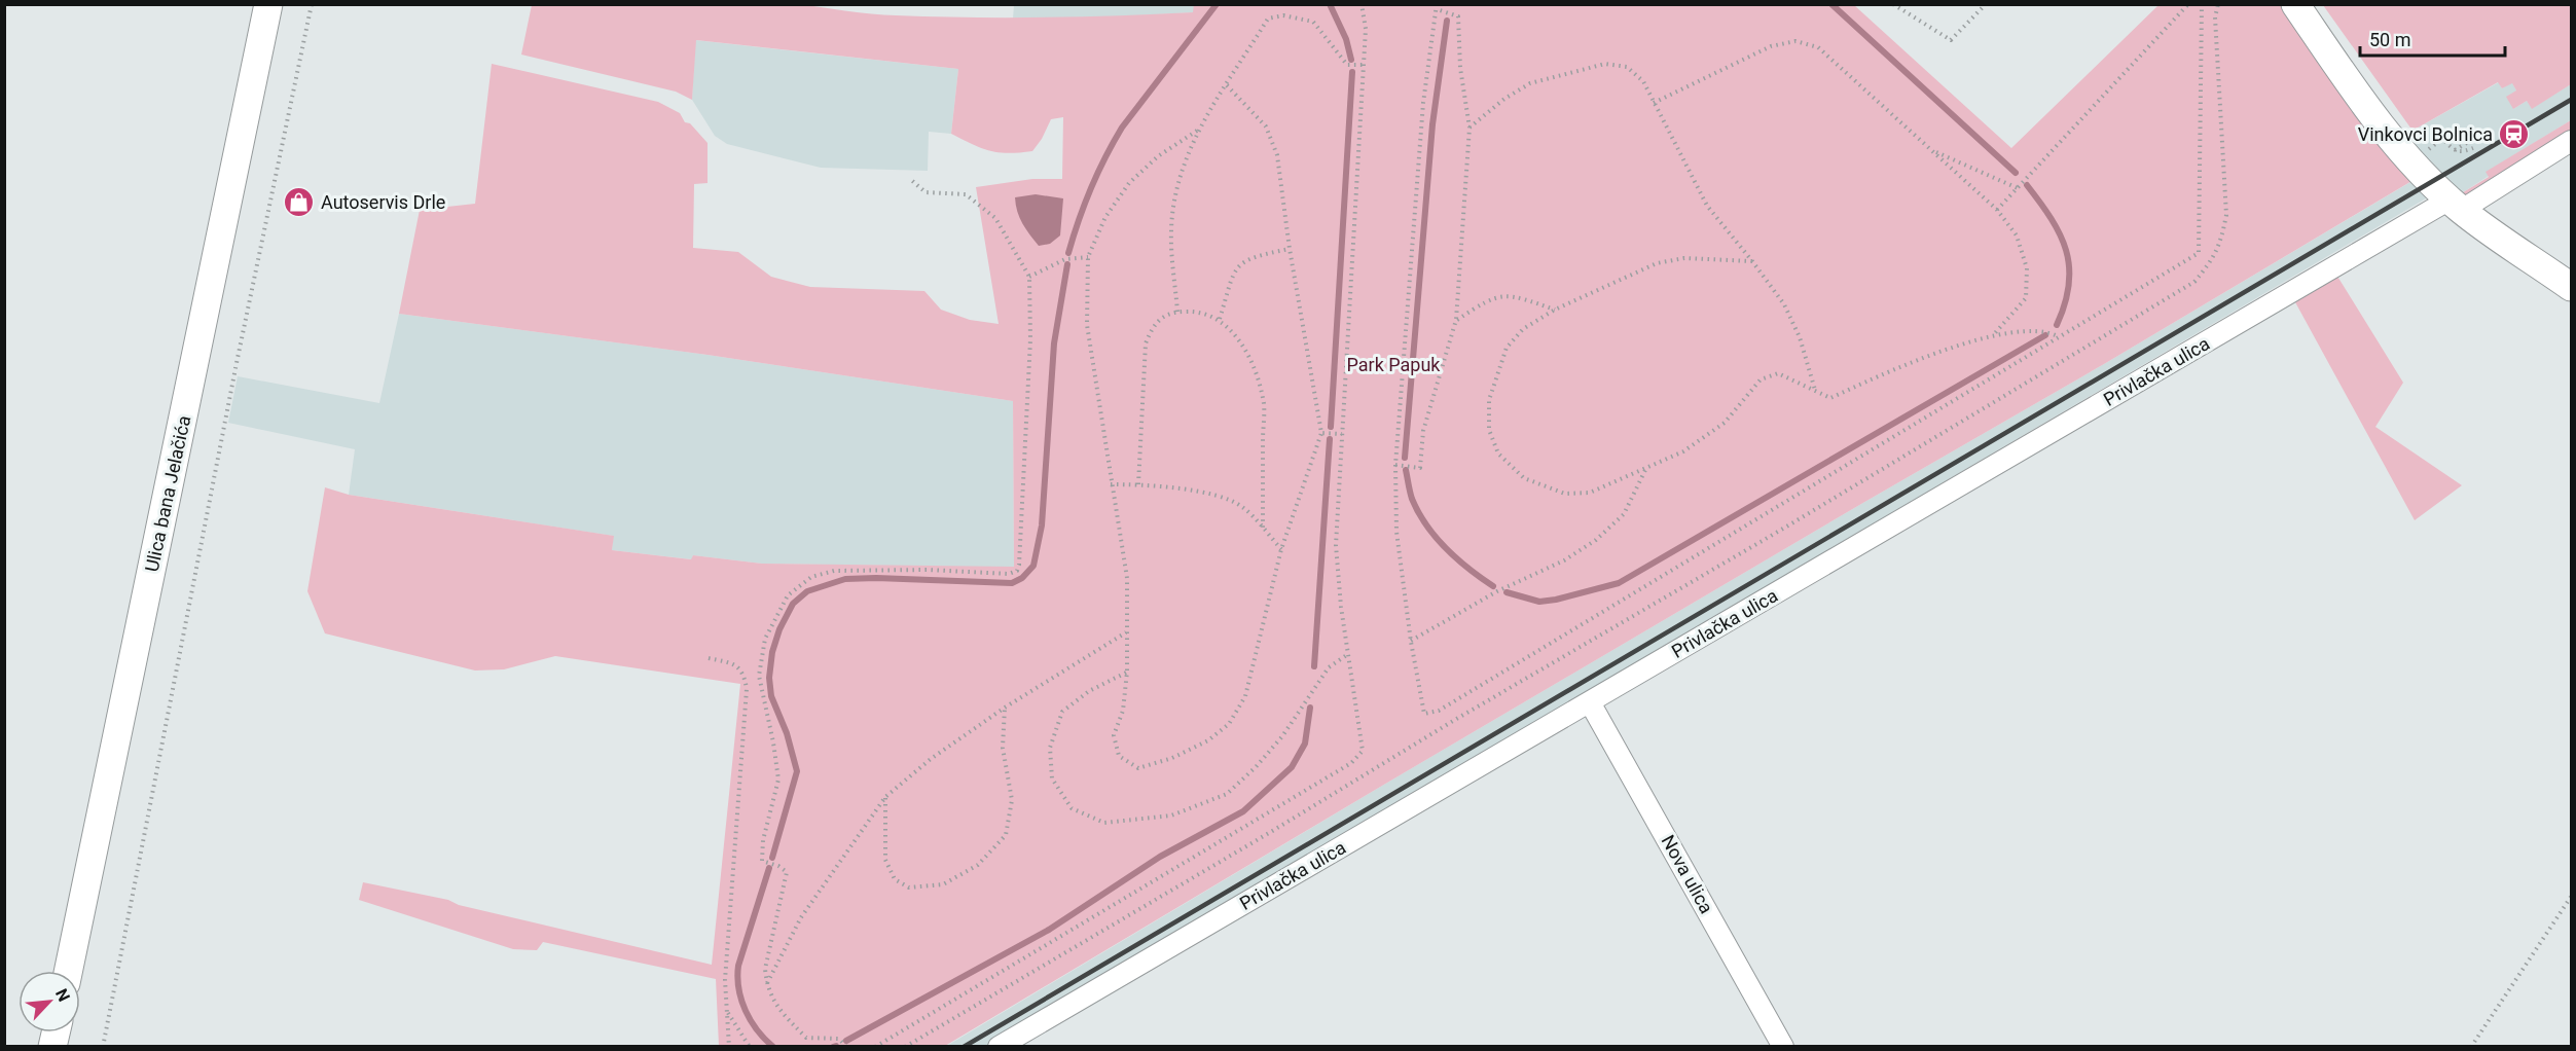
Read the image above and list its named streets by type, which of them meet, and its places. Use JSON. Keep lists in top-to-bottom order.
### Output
{
  "streets": {
    "main road": ["Ulica bana Jelačića"],
    "street": ["Privlačka ulica", "Nova ulica"]
  },
  "crossings": [
    ["Privlačka ulica", "Nova ulica"]
  ],
  "parks": ["Park Papuk"],
  "places": {
    "station": ["Vinkovci Bolnica"],
    "shop": ["Autoservis Drle"]
  },
  "scale_bar": "50 m",
  "north": "top right"
}
